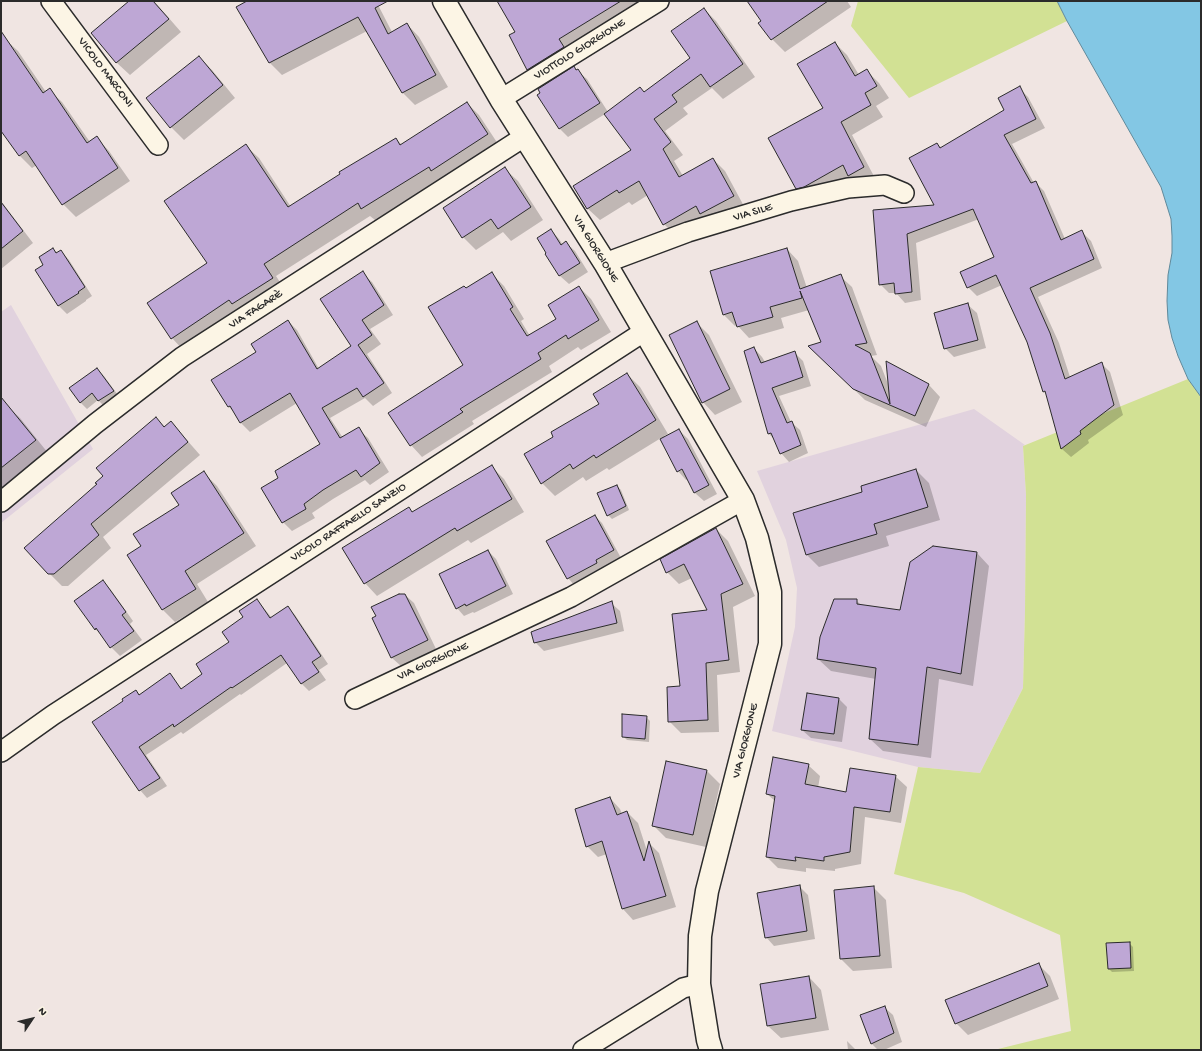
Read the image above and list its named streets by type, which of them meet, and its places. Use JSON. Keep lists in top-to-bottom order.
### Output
{
  "streets": {
    "street": [
      "VIOTTOLO GIORGIONE",
      "VICOLO MARCONI",
      "VIA SILE",
      "VIA GIORGIONE",
      "VIA FAGARÈ",
      "VICOLO RAFFAELLO SANZIO"
    ]
  },
  "crossings": [
    ["VIOTTOLO GIORGIONE", "VIA GIORGIONE"],
    ["VIA SILE", "VIA GIORGIONE"],
    ["VIA GIORGIONE", "VIA FAGARÈ"],
    ["VIA GIORGIONE", "VICOLO RAFFAELLO SANZIO"]
  ],
  "north": "top right"
}
